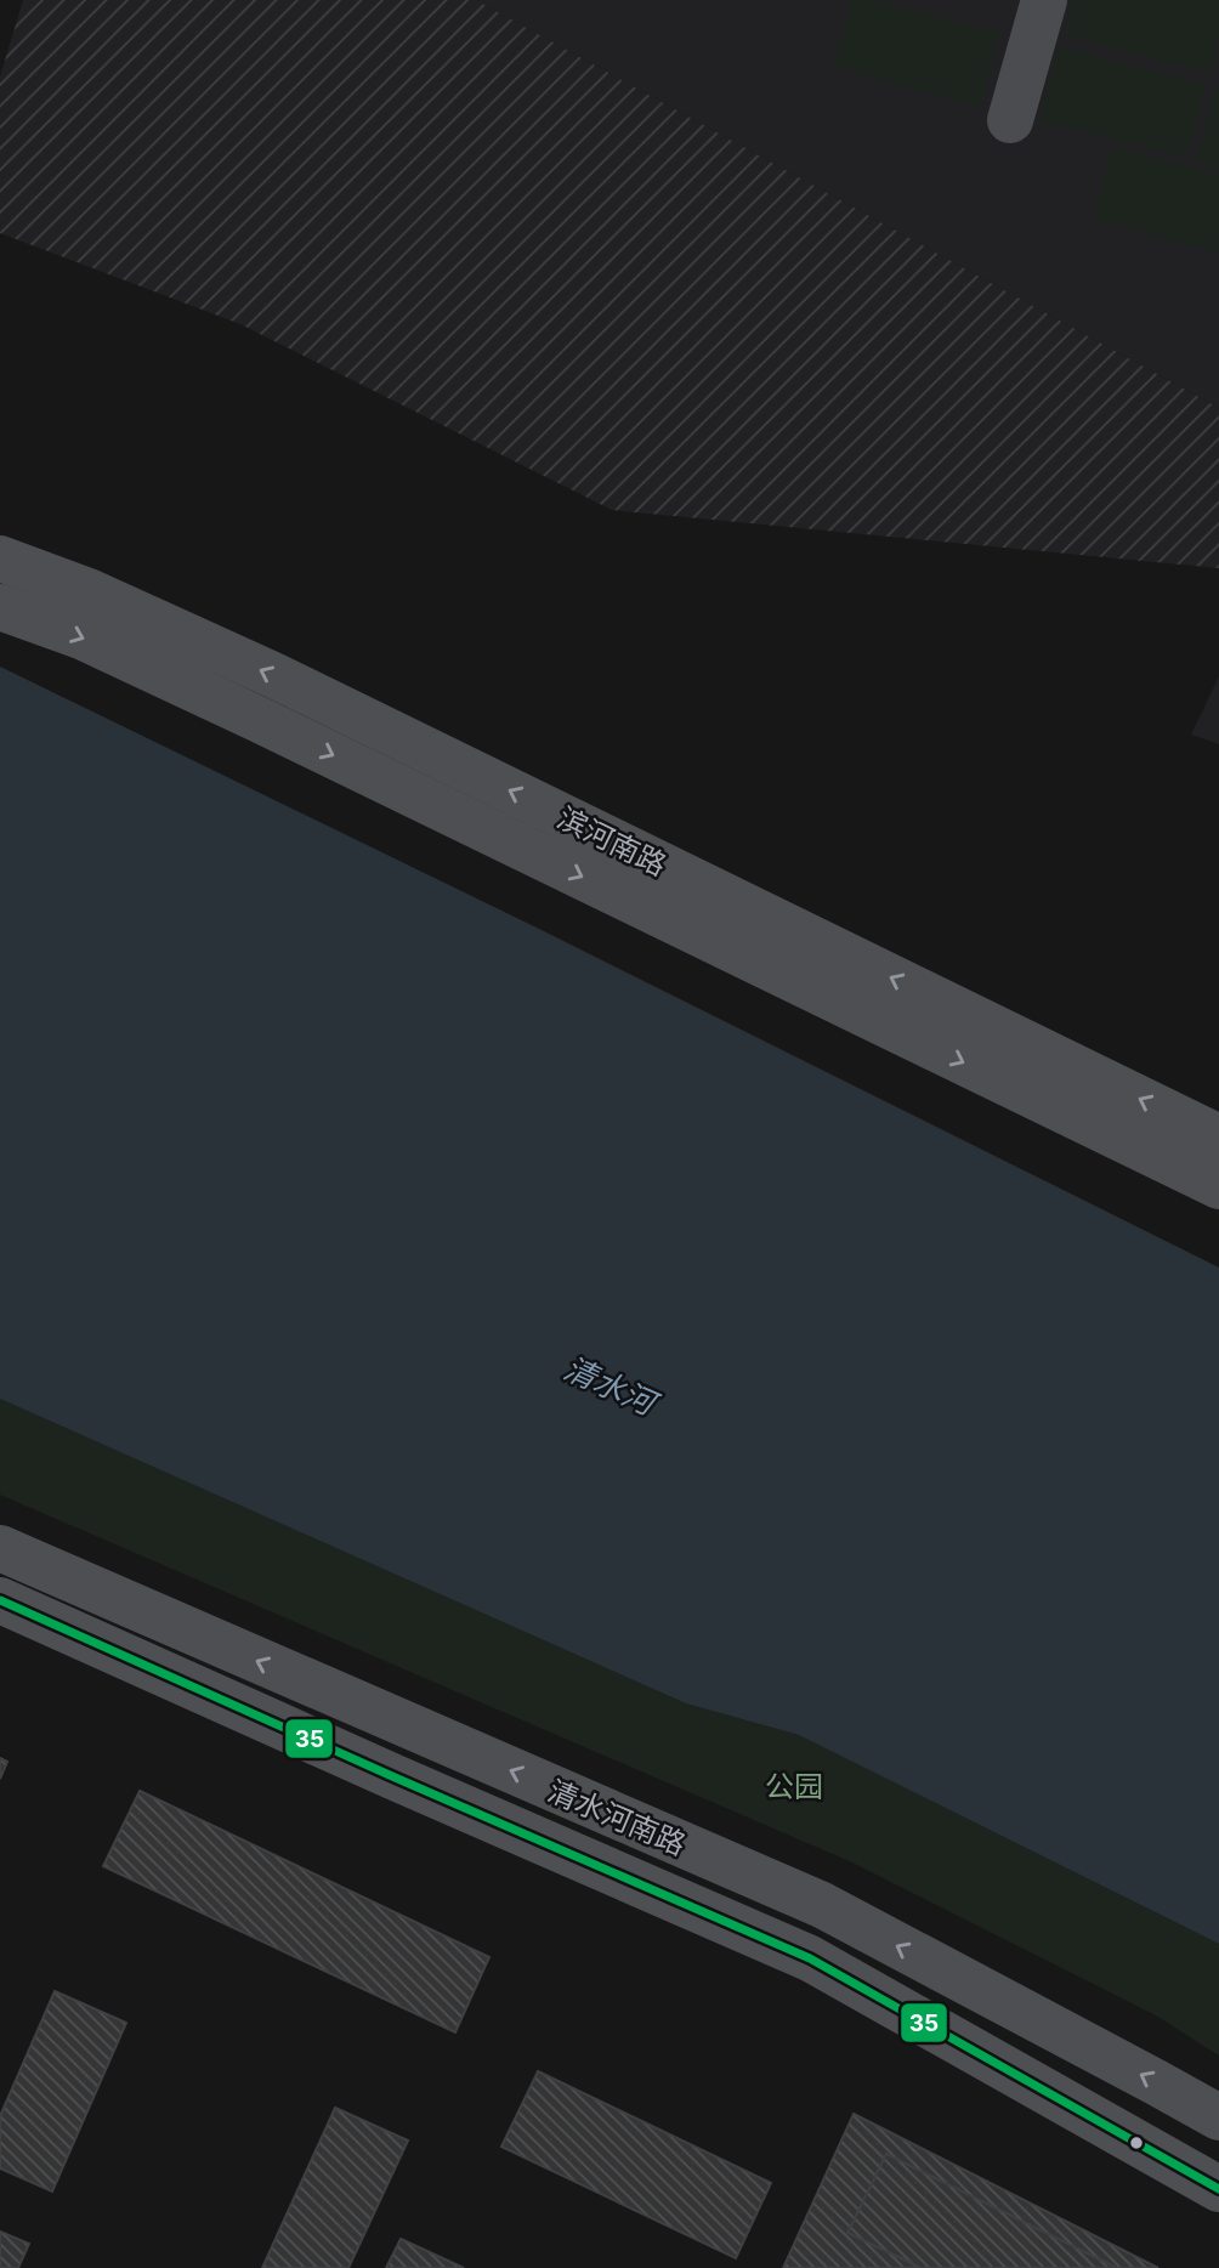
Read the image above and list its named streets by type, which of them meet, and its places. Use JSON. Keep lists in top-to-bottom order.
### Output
{
  "streets": {
    "main road": ["滨河南路", "清水河南路"]
  },
  "water": ["清水河"],
  "parks": ["公园"],
  "lines": ["transit line 35"]
}
